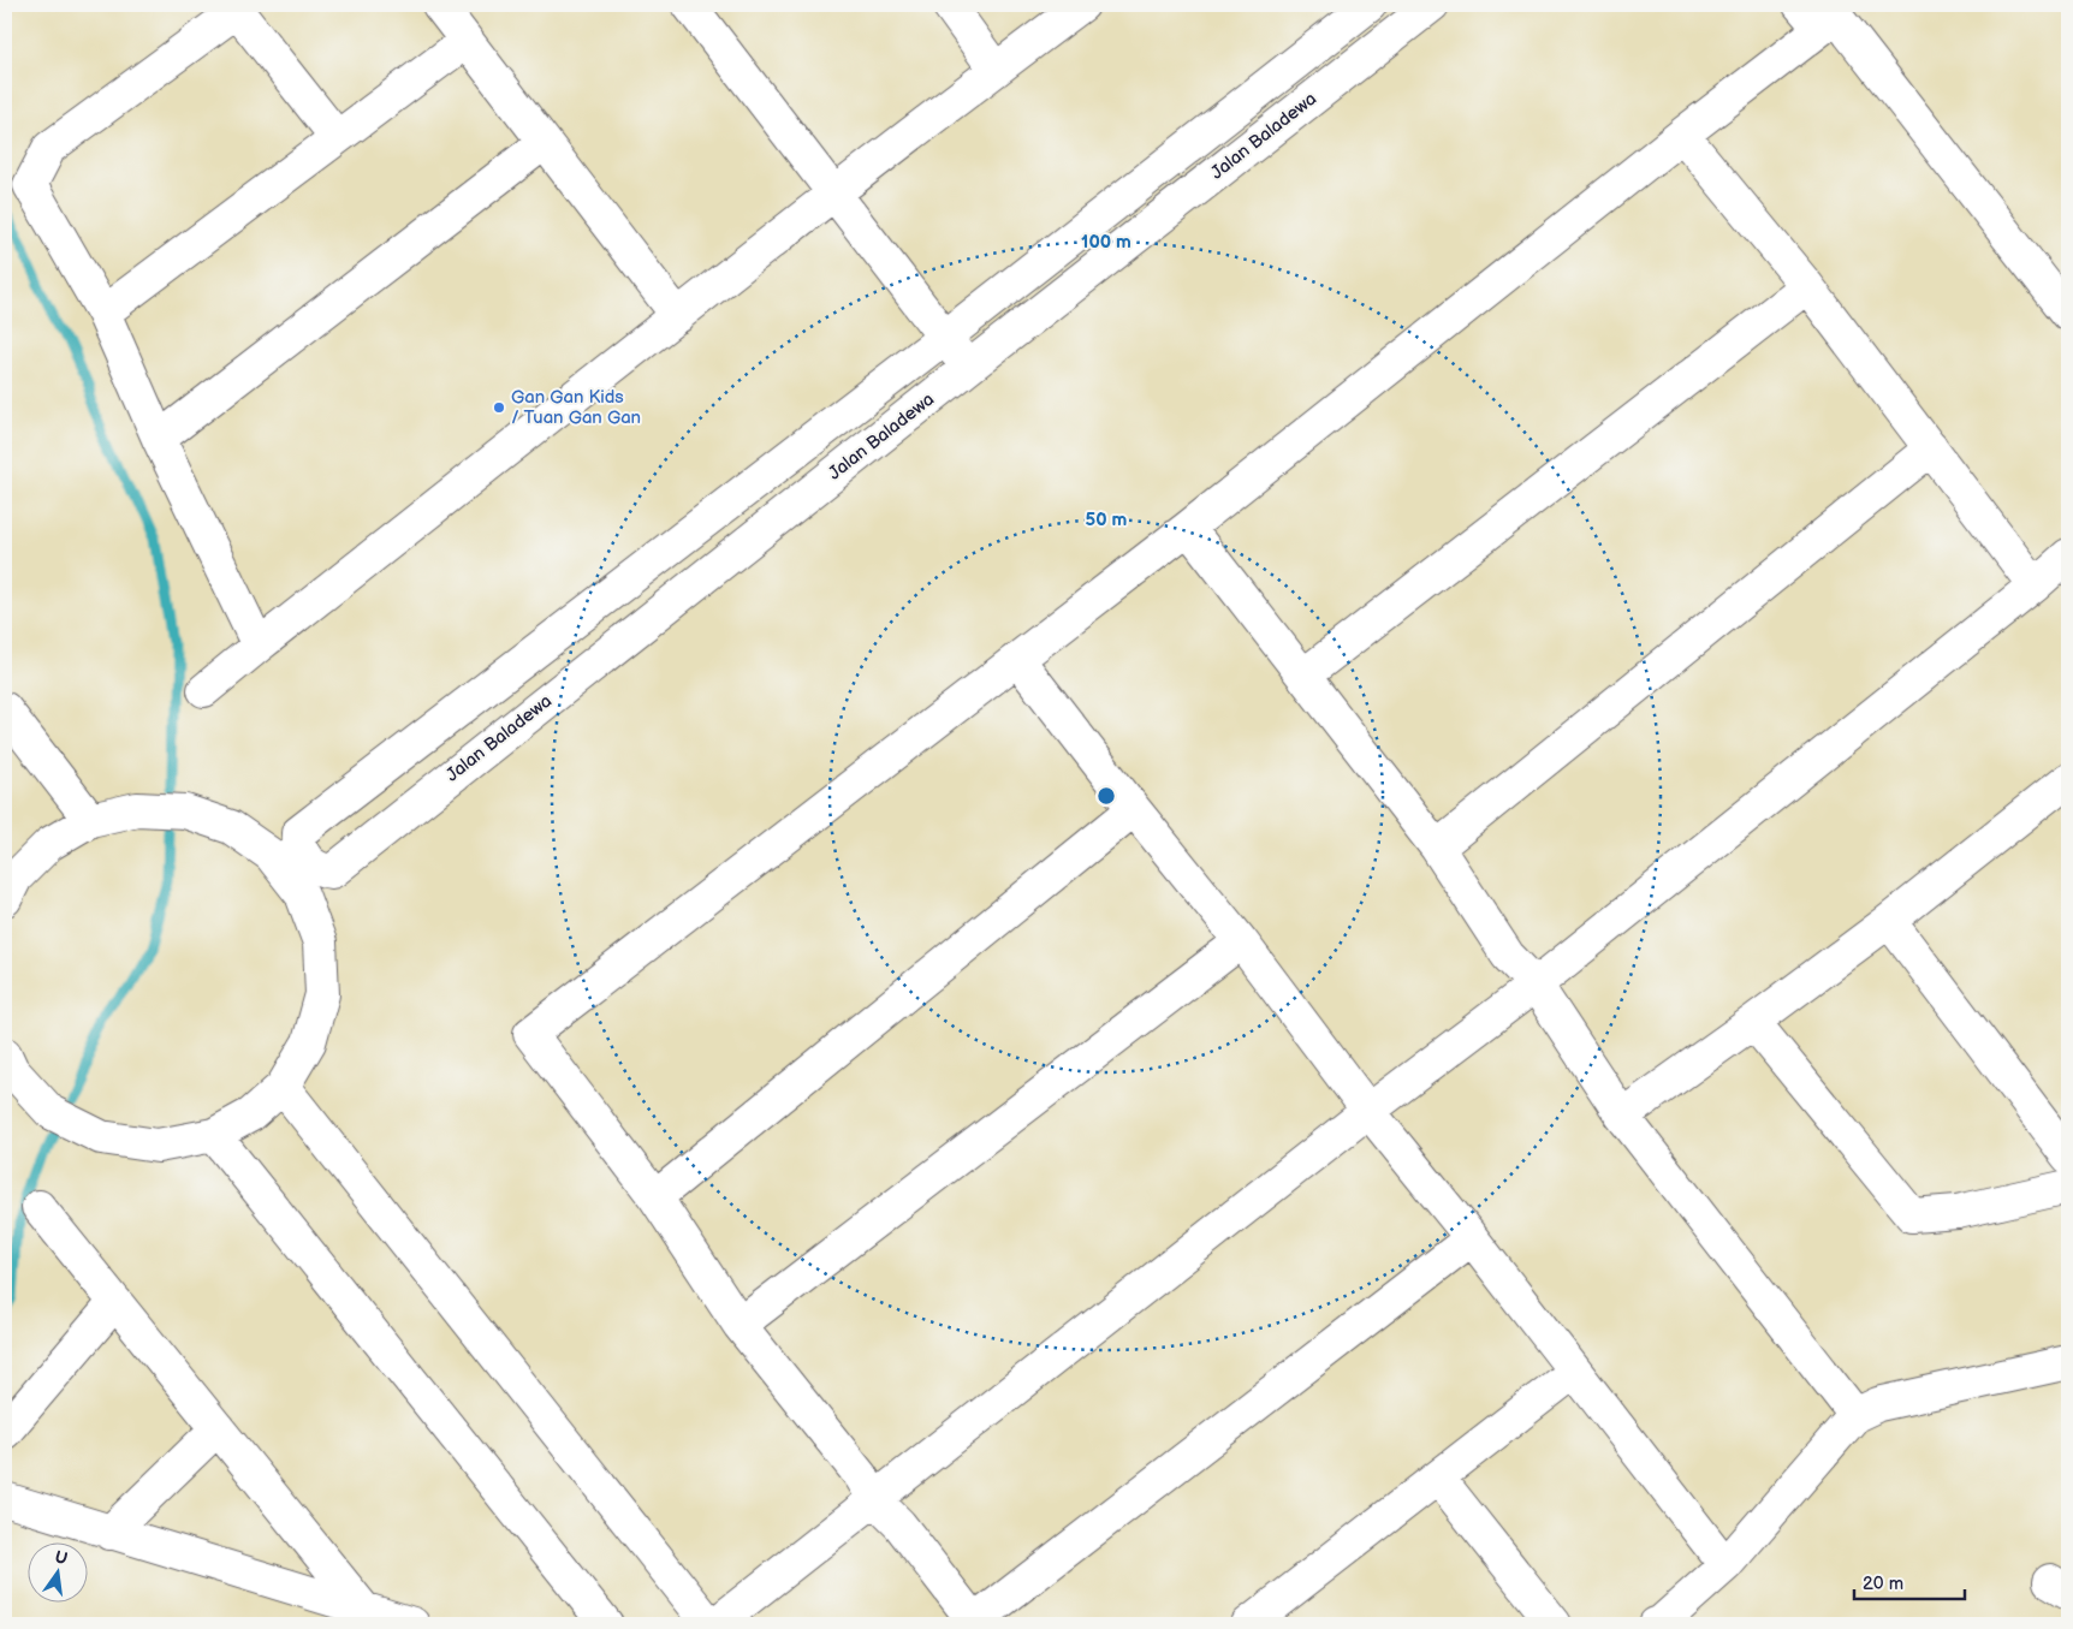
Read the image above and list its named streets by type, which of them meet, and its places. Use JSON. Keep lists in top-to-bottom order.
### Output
{
  "streets": {
    "street": ["Jalan Baladewa"]
  },
  "places": ["Gan Gan Kids / Tuan Gan Gan"],
  "scale_bar": "20 m",
  "north": "top",
  "rings": ["100 m", "50 m"]
}
